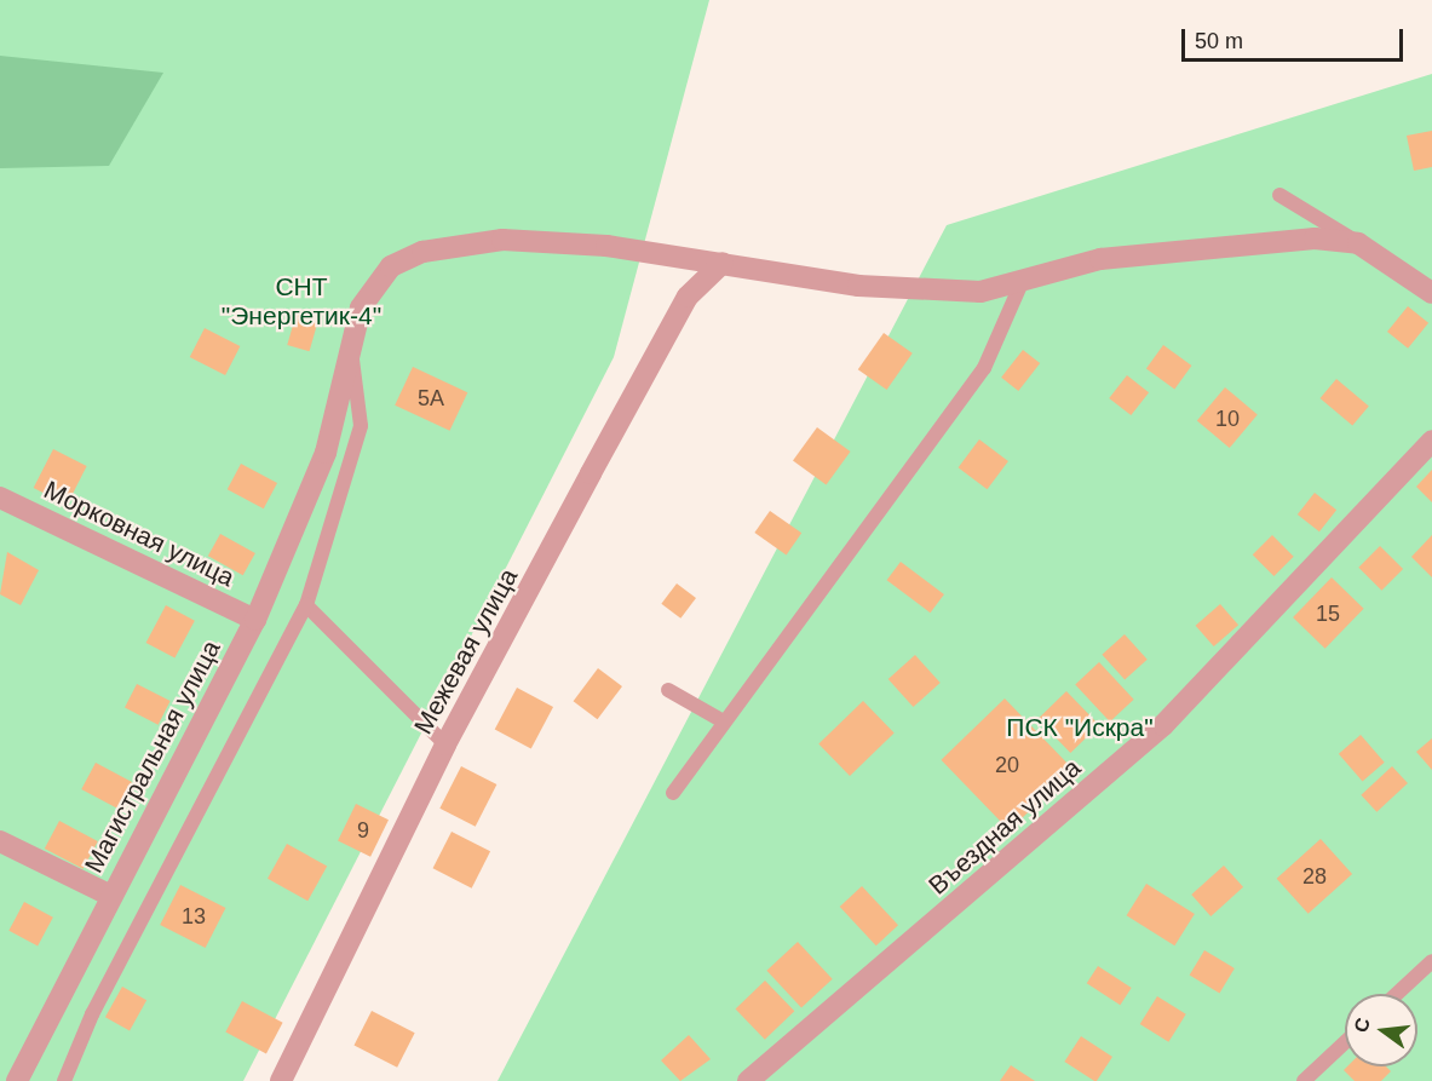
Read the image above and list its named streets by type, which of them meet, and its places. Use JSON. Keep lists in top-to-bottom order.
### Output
{
  "streets": {
    "street": [
      "Морковная улица",
      "Межевая улица",
      "Магистральная улица",
      "Въездная улица"
    ]
  },
  "crossings": [
    ["Морковная улица", "Магистральная улица"],
    ["Межевая улица", "Магистральная улица"]
  ],
  "parks": ["СНТ \"Энергетик-4\"", "ПСК \"Искра\""],
  "house_numbers": [
    "5А",
    "10",
    "15",
    "20",
    "9",
    "28",
    "13"
  ],
  "scale_bar": "50 m",
  "north": "left"
}
